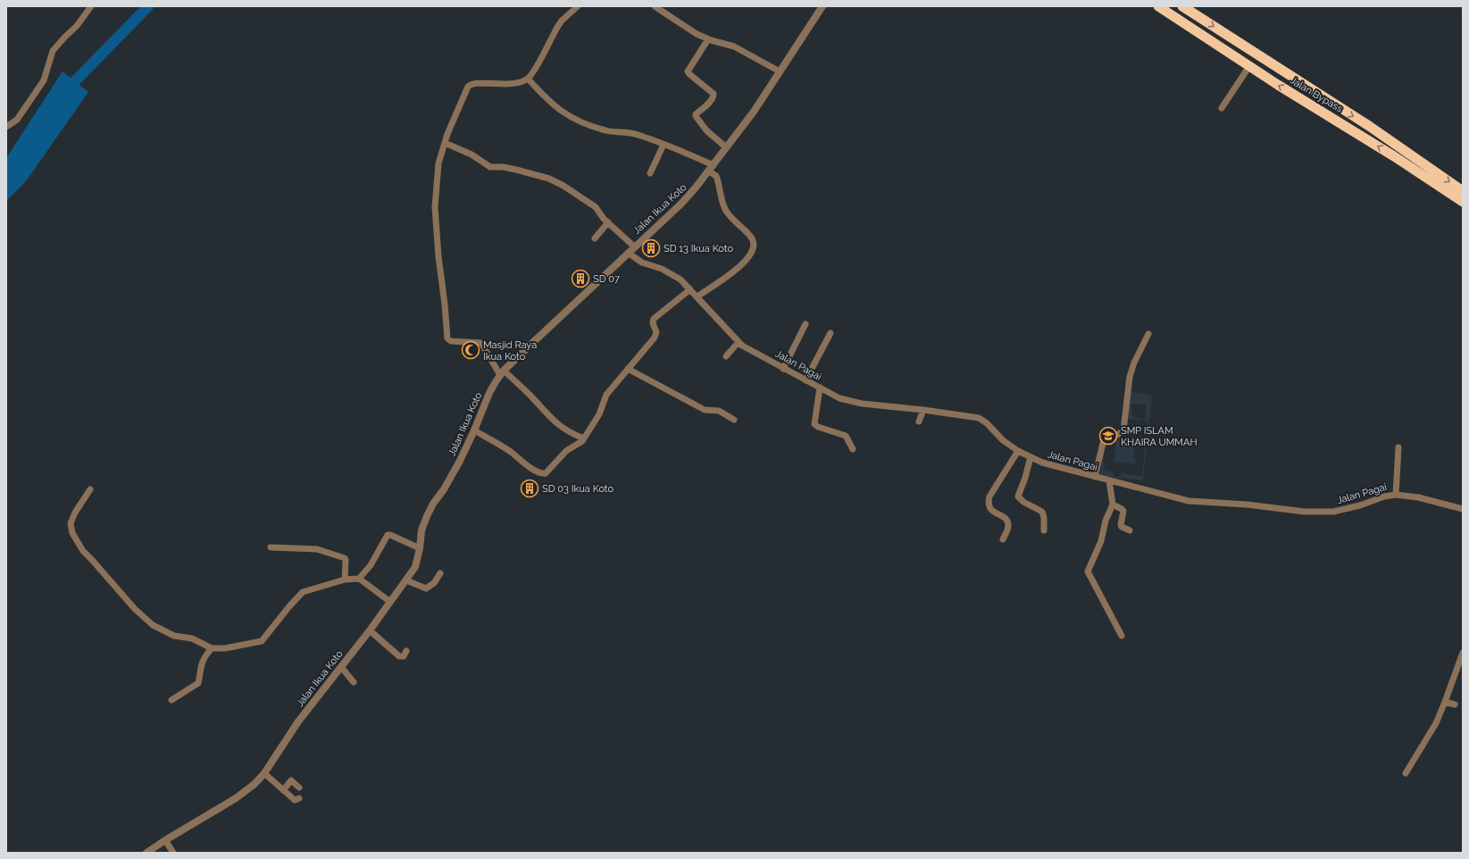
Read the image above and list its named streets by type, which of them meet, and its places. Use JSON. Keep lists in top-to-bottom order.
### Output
{
  "streets": {
    "highway": ["Jalan Bypass"],
    "street": ["Jalan Ikua Koto", "Jalan Pagai"]
  },
  "crossings": [
    ["Jalan Ikua Koto", "Jalan Pagai"]
  ],
  "places": {
    "building": ["SD 13 Ikua Koto", "SD 07", "SD 03 Ikua Koto"],
    "mosque": ["Masjid Raya Ikua Koto"],
    "school or university": ["SMP ISLAM KHAIRA UMMAH"]
  }
}
